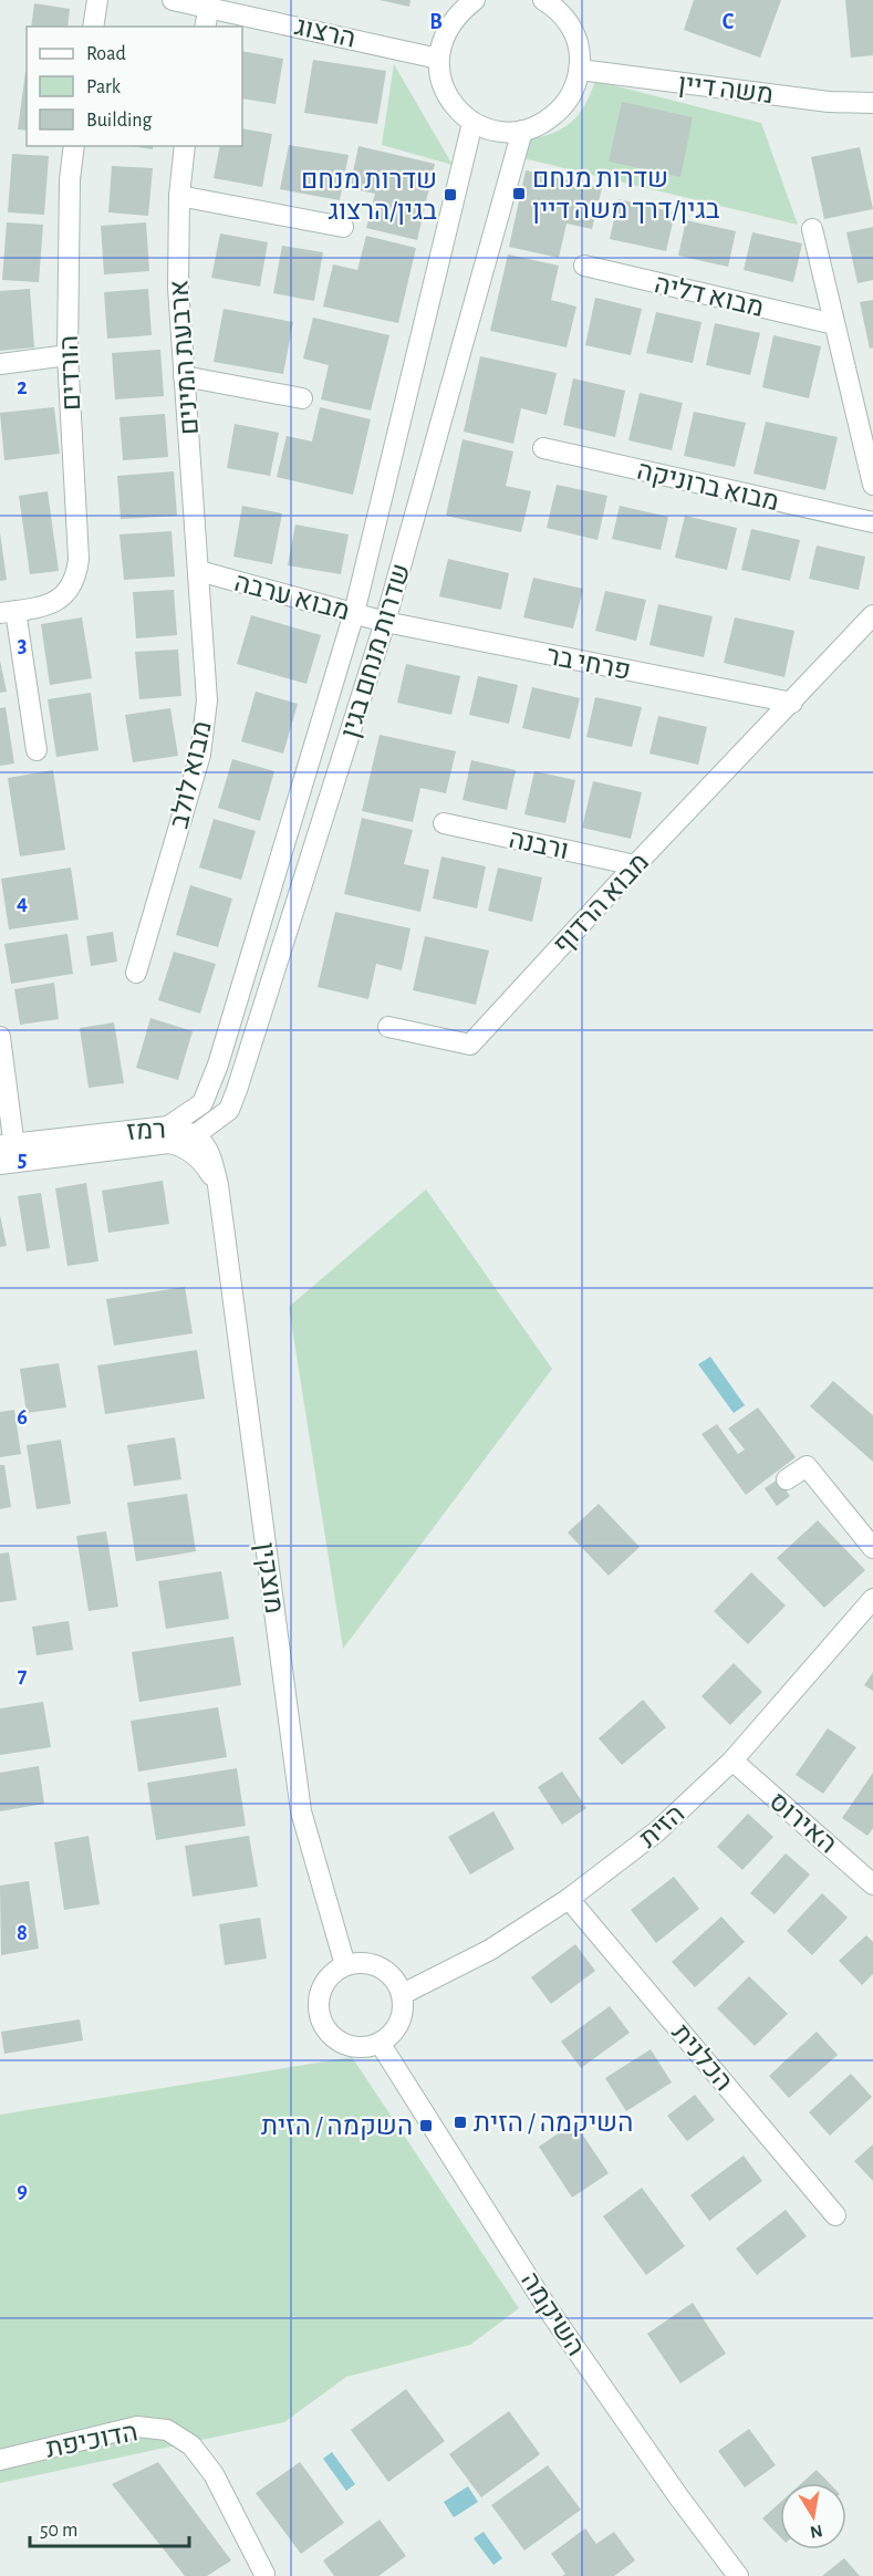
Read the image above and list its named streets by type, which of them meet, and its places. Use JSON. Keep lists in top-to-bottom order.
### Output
{
  "streets": {
    "street": [
      "הרצוג",
      "משה דיין",
      "מבוא דליה",
      "ארבעת המינים",
      "הורדים",
      "מבוא ברוניקה",
      "מבוא ערבה",
      "שדרות מנחם בגין",
      "פרחי בר",
      "מבוא לולב",
      "ורבנה",
      "מבוא הרדוף",
      "רמז",
      "מוצקין",
      "האירוס",
      "הזית",
      "הכלנית",
      "השיקמה",
      "הדוכיפת"
    ]
  },
  "crossings": [
    ["ארבעת המינים", "מבוא ערבה"],
    ["ארבעת המינים", "מבוא לולב"],
    ["מבוא ערבה", "שדרות מנחם בגין"],
    ["מבוא ערבה", "פרחי בר"],
    ["מבוא ערבה", "מבוא לולב"],
    ["שדרות מנחם בגין", "פרחי בר"],
    ["שדרות מנחם בגין", "רמז"],
    ["פרחי בר", "מבוא הרדוף"],
    ["ורבנה", "מבוא הרדוף"],
    ["רמז", "מוצקין"],
    ["מוצקין", "הזית"],
    ["מוצקין", "השיקמה"],
    ["האירוס", "הזית"],
    ["הזית", "הכלנית"],
    ["הזית", "השיקמה"]
  ],
  "places": {
    "transit": [
      "שדרות מנחם בגין/דרך משה דיין",
      "שדרות מנחם בגין/הרצוג",
      "השיקמה / הזית",
      "השקמה / הזית"
    ]
  },
  "legend": ["Road", "Park", "Building"],
  "scale_bar": "50 m",
  "north": "bottom",
  "grid": {
    "columns": ["B", "C"],
    "rows": [
      "2",
      "3",
      "4",
      "5",
      "6",
      "7",
      "8",
      "9"
    ]
  }
}
